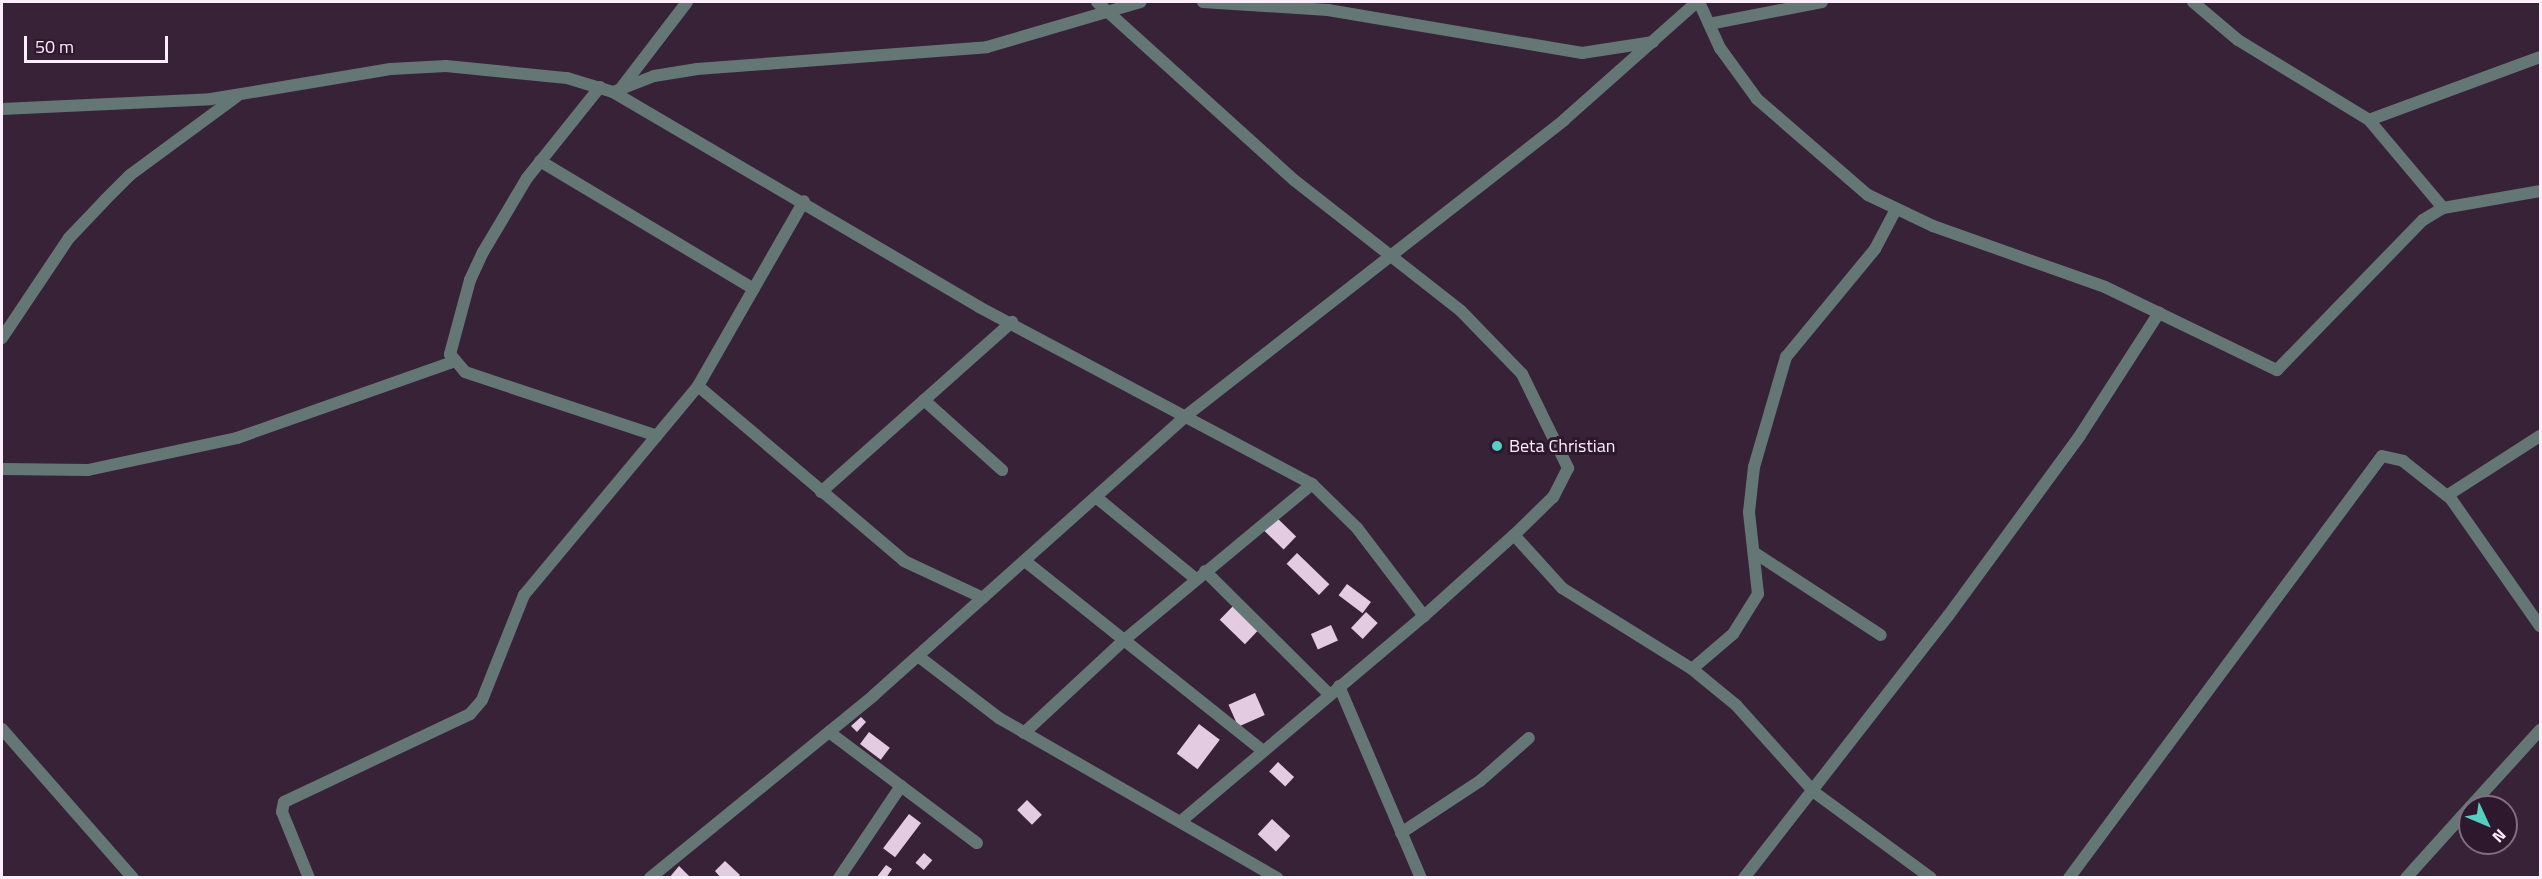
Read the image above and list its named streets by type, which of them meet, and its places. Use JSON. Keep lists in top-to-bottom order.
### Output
{
  "places": ["Beta Christian"],
  "scale_bar": "50 m",
  "north": "bottom right"
}
